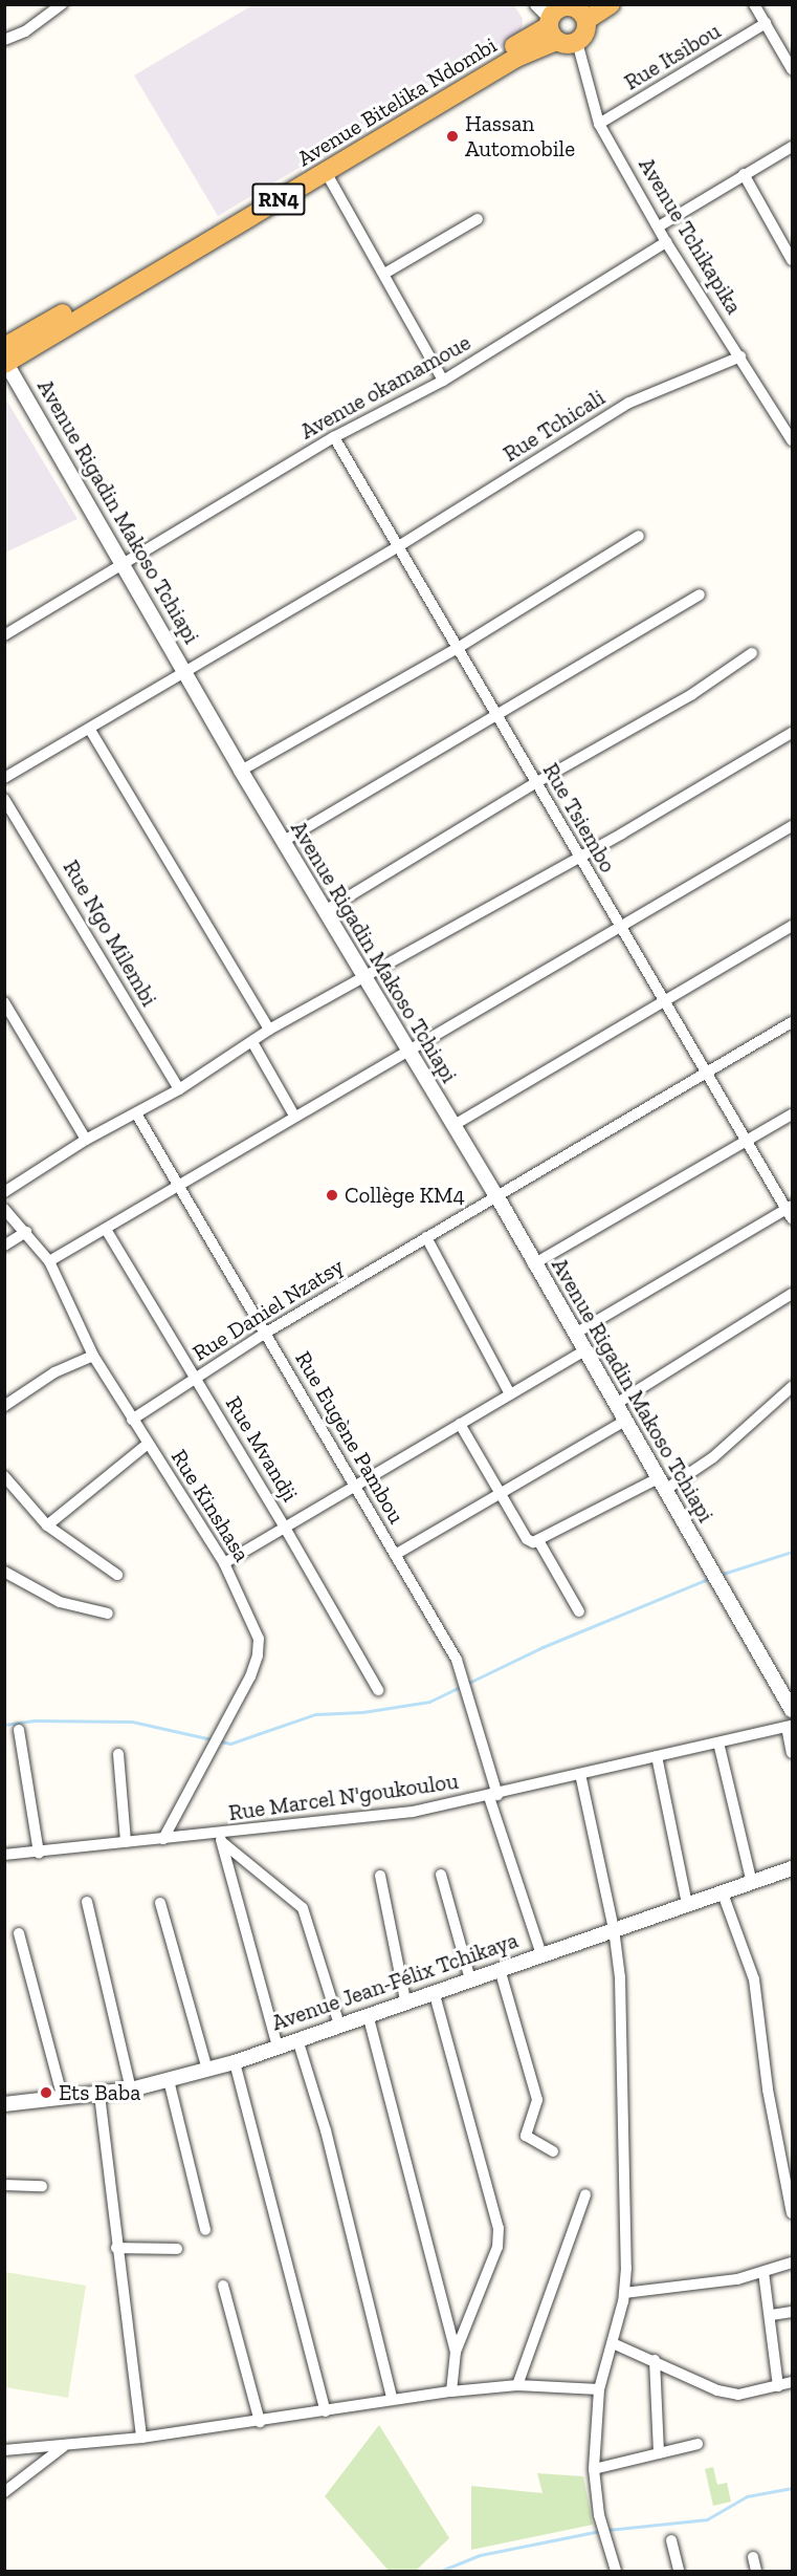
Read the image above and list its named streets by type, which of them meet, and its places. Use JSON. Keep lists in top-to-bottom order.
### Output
{
  "streets": {
    "highway": ["Avenue Bitelika Ndombi", "RN4"],
    "street": [
      "Rue Itsibou",
      "Avenue Tchikapika",
      "Avenue okamamoue",
      "Rue Tchicali",
      "Avenue Rigadin Makoso Tchiapi",
      "Rue Tsiembo",
      "Rue Ngo Milembi",
      "Rue Daniel Nzatsy",
      "Rue Eugène Pambou",
      "Rue Mvandji",
      "Rue Kinshasa",
      "Rue Marcel N'goukoulou",
      "Avenue Jean-Félix Tchikaya"
    ]
  },
  "crossings": [
    ["Rue Itsibou", "Avenue Tchikapika"],
    ["Avenue Bitelika Ndombi", "Avenue Rigadin Makoso Tchiapi"],
    ["Avenue Tchikapika", "Avenue okamamoue"],
    ["Avenue Tchikapika", "Rue Tchicali"],
    ["Avenue okamamoue", "Avenue Rigadin Makoso Tchiapi"],
    ["Avenue okamamoue", "Rue Tsiembo"],
    ["Rue Tchicali", "Avenue Rigadin Makoso Tchiapi"],
    ["Rue Tchicali", "Rue Tsiembo"],
    ["Avenue Rigadin Makoso Tchiapi", "Rue Daniel Nzatsy"],
    ["Rue Tsiembo", "Rue Daniel Nzatsy"],
    ["Rue Daniel Nzatsy", "Rue Eugène Pambou"],
    ["Rue Daniel Nzatsy", "Rue Mvandji"],
    ["Rue Daniel Nzatsy", "Rue Kinshasa"],
    ["Rue Eugène Pambou", "Rue Marcel N'goukoulou"],
    ["Rue Eugène Pambou", "Avenue Jean-Félix Tchikaya"],
    ["Rue Kinshasa", "Rue Marcel N'goukoulou"]
  ],
  "places": ["Hassan Automobile", "Collège KM4", "Ets Baba"]
}
